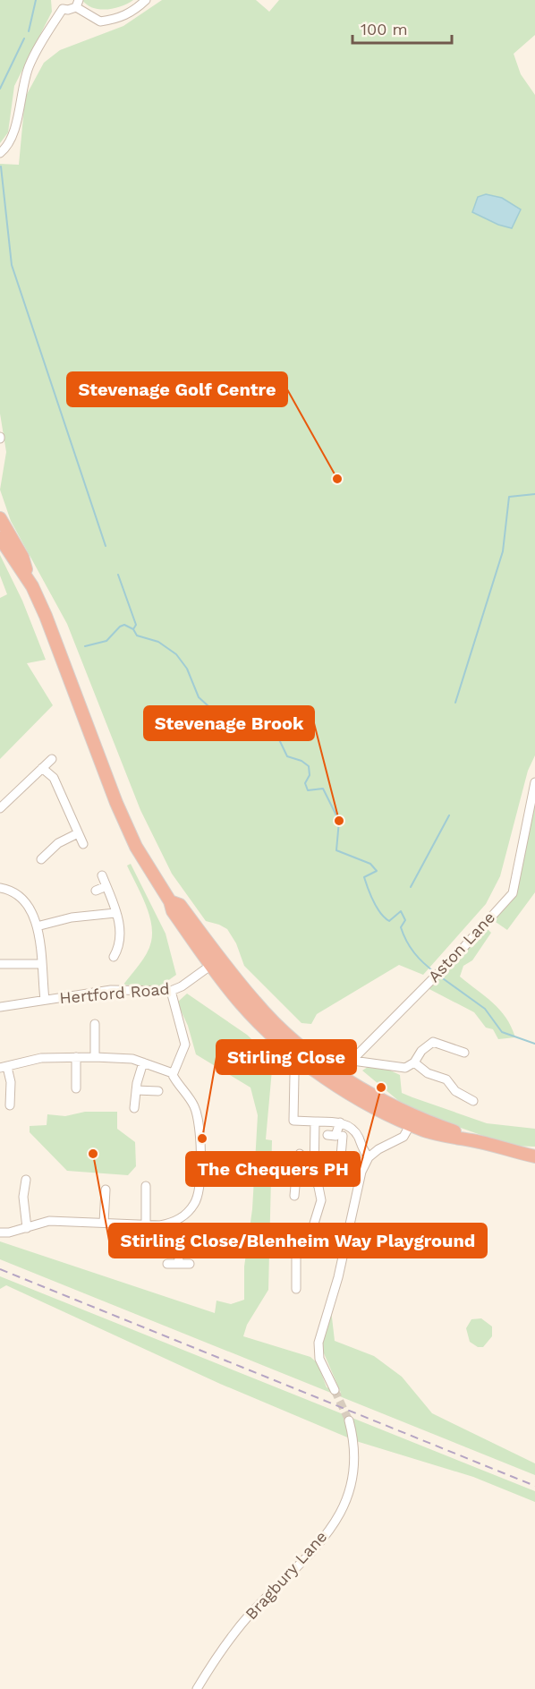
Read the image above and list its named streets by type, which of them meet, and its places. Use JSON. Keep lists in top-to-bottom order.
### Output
{
  "streets": {
    "street": ["Aston Lane", "Hertford Road", "Bragbury Lane"]
  },
  "places": [
    "Stevenage Golf Centre",
    "Stevenage Brook",
    "The Chequers PH",
    "Stirling Close",
    "Stirling Close/Blenheim Way Playground"
  ],
  "scale_bar": "100 m"
}
